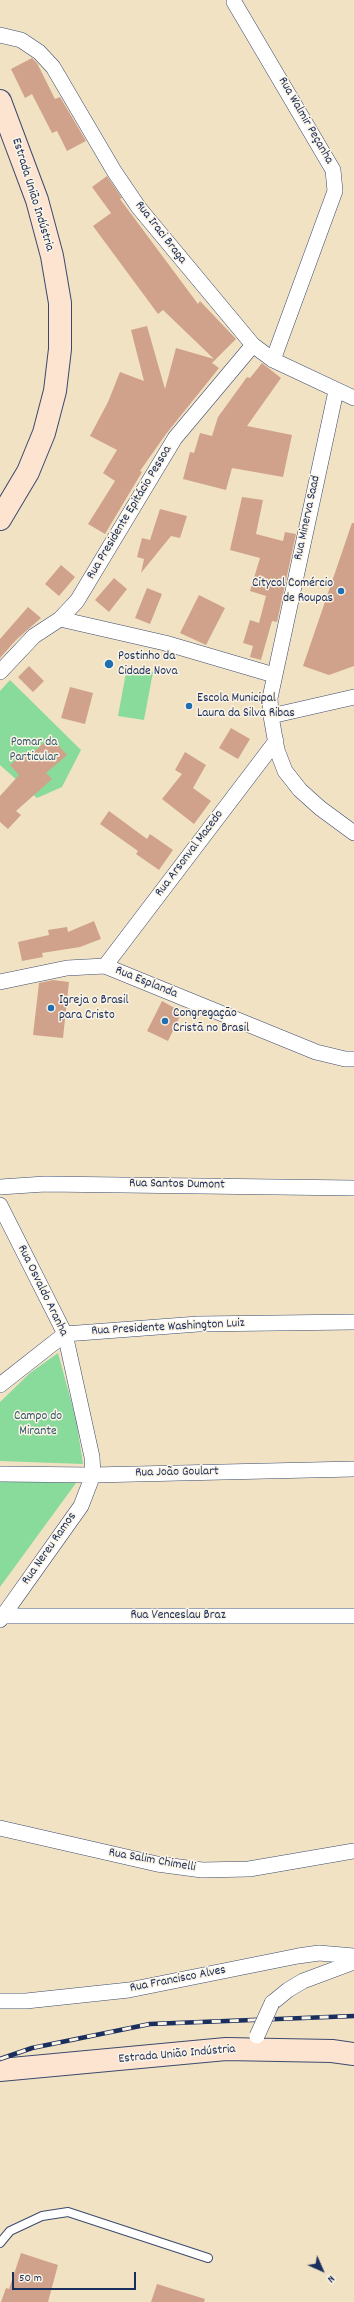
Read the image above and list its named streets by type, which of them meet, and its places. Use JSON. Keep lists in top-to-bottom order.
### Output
{
  "streets": {
    "main road": ["Estrada União Indústria"],
    "street": [
      "Rua Walmir Peçanha",
      "Rua Iraci Braga",
      "Rua Presidente Epitácio Pessoa",
      "Rua Minerva Saad",
      "Rua Arsonval Macedo",
      "Rua Esplanda",
      "Rua Santos Dumont",
      "Rua Osvaldo Aranha",
      "Rua Presidente Washington Luiz",
      "Rua João Goulart",
      "Rua Nereu Ramos",
      "Rua Venceslau Braz",
      "Rua Salim Chimelli",
      "Rua Francisco Alves"
    ]
  },
  "crossings": [
    ["Rua Walmir Peçanha", "Rua Iraci Braga"],
    ["Rua Iraci Braga", "Rua Presidente Epitácio Pessoa"],
    ["Rua Iraci Braga", "Rua Minerva Saad"],
    ["Rua Arsonval Macedo", "Rua Esplanda"],
    ["Rua Osvaldo Aranha", "Rua Presidente Washington Luiz"],
    ["Rua Osvaldo Aranha", "Rua João Goulart"],
    ["Rua Osvaldo Aranha", "Rua Nereu Ramos"],
    ["Rua João Goulart", "Rua Nereu Ramos"],
    ["Rua Nereu Ramos", "Rua Venceslau Braz"]
  ],
  "parks": ["Pomar da Particular", "Campo do Mirante"],
  "places": [
    "Citycol Comércio de Roupas",
    "Postinho da Cidade Nova",
    "Escola Municipal Laura da Silva Ribas",
    "Igreja o Brasil para Cristo",
    "Congregação Cristã no Brasil"
  ],
  "scale_bar": "50 m",
  "north": "bottom right"
}
